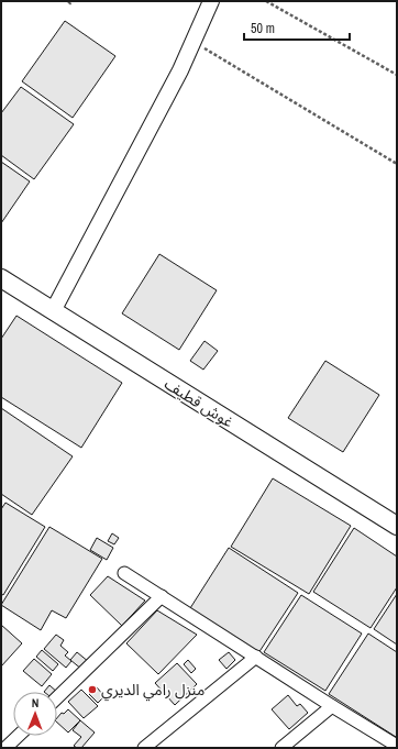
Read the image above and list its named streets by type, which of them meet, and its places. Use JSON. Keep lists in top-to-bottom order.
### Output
{
  "streets": {
    "main road": ["غوش قطيف"]
  },
  "places": ["منزل رامي الديري"],
  "scale_bar": "50 m",
  "north": "top"
}
